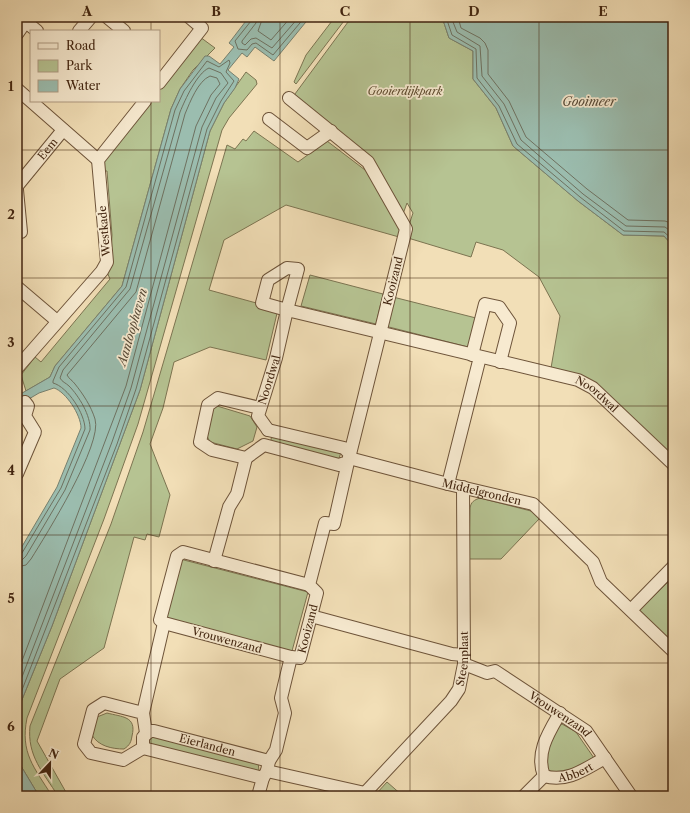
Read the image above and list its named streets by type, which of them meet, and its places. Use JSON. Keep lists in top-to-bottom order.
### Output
{
  "streets": {
    "street": [
      "Eem",
      "Westkade",
      "Kooizand",
      "Noordwal",
      "Middelgronden",
      "Vrouwenzand",
      "Steenplaat",
      "Eierlanden",
      "Abbert"
    ]
  },
  "crossings": [
    ["Eem", "Westkade"],
    ["Kooizand", "Noordwal"],
    ["Kooizand", "Middelgronden"],
    ["Kooizand", "Vrouwenzand"],
    ["Kooizand", "Eierlanden"],
    ["Noordwal", "Middelgronden"],
    ["Middelgronden", "Steenplaat"],
    ["Vrouwenzand", "Steenplaat"],
    ["Vrouwenzand", "Abbert"],
    ["Steenplaat", "Eierlanden"]
  ],
  "water": ["Gooimeer", "Aanloophaven"],
  "parks": ["Gooierdijkpark"],
  "legend": ["Road", "Park", "Water"],
  "north": "top",
  "grid": {
    "columns": [
      "A",
      "B",
      "C",
      "D",
      "E"
    ],
    "rows": [
      "1",
      "2",
      "3",
      "4",
      "5",
      "6"
    ]
  }
}
